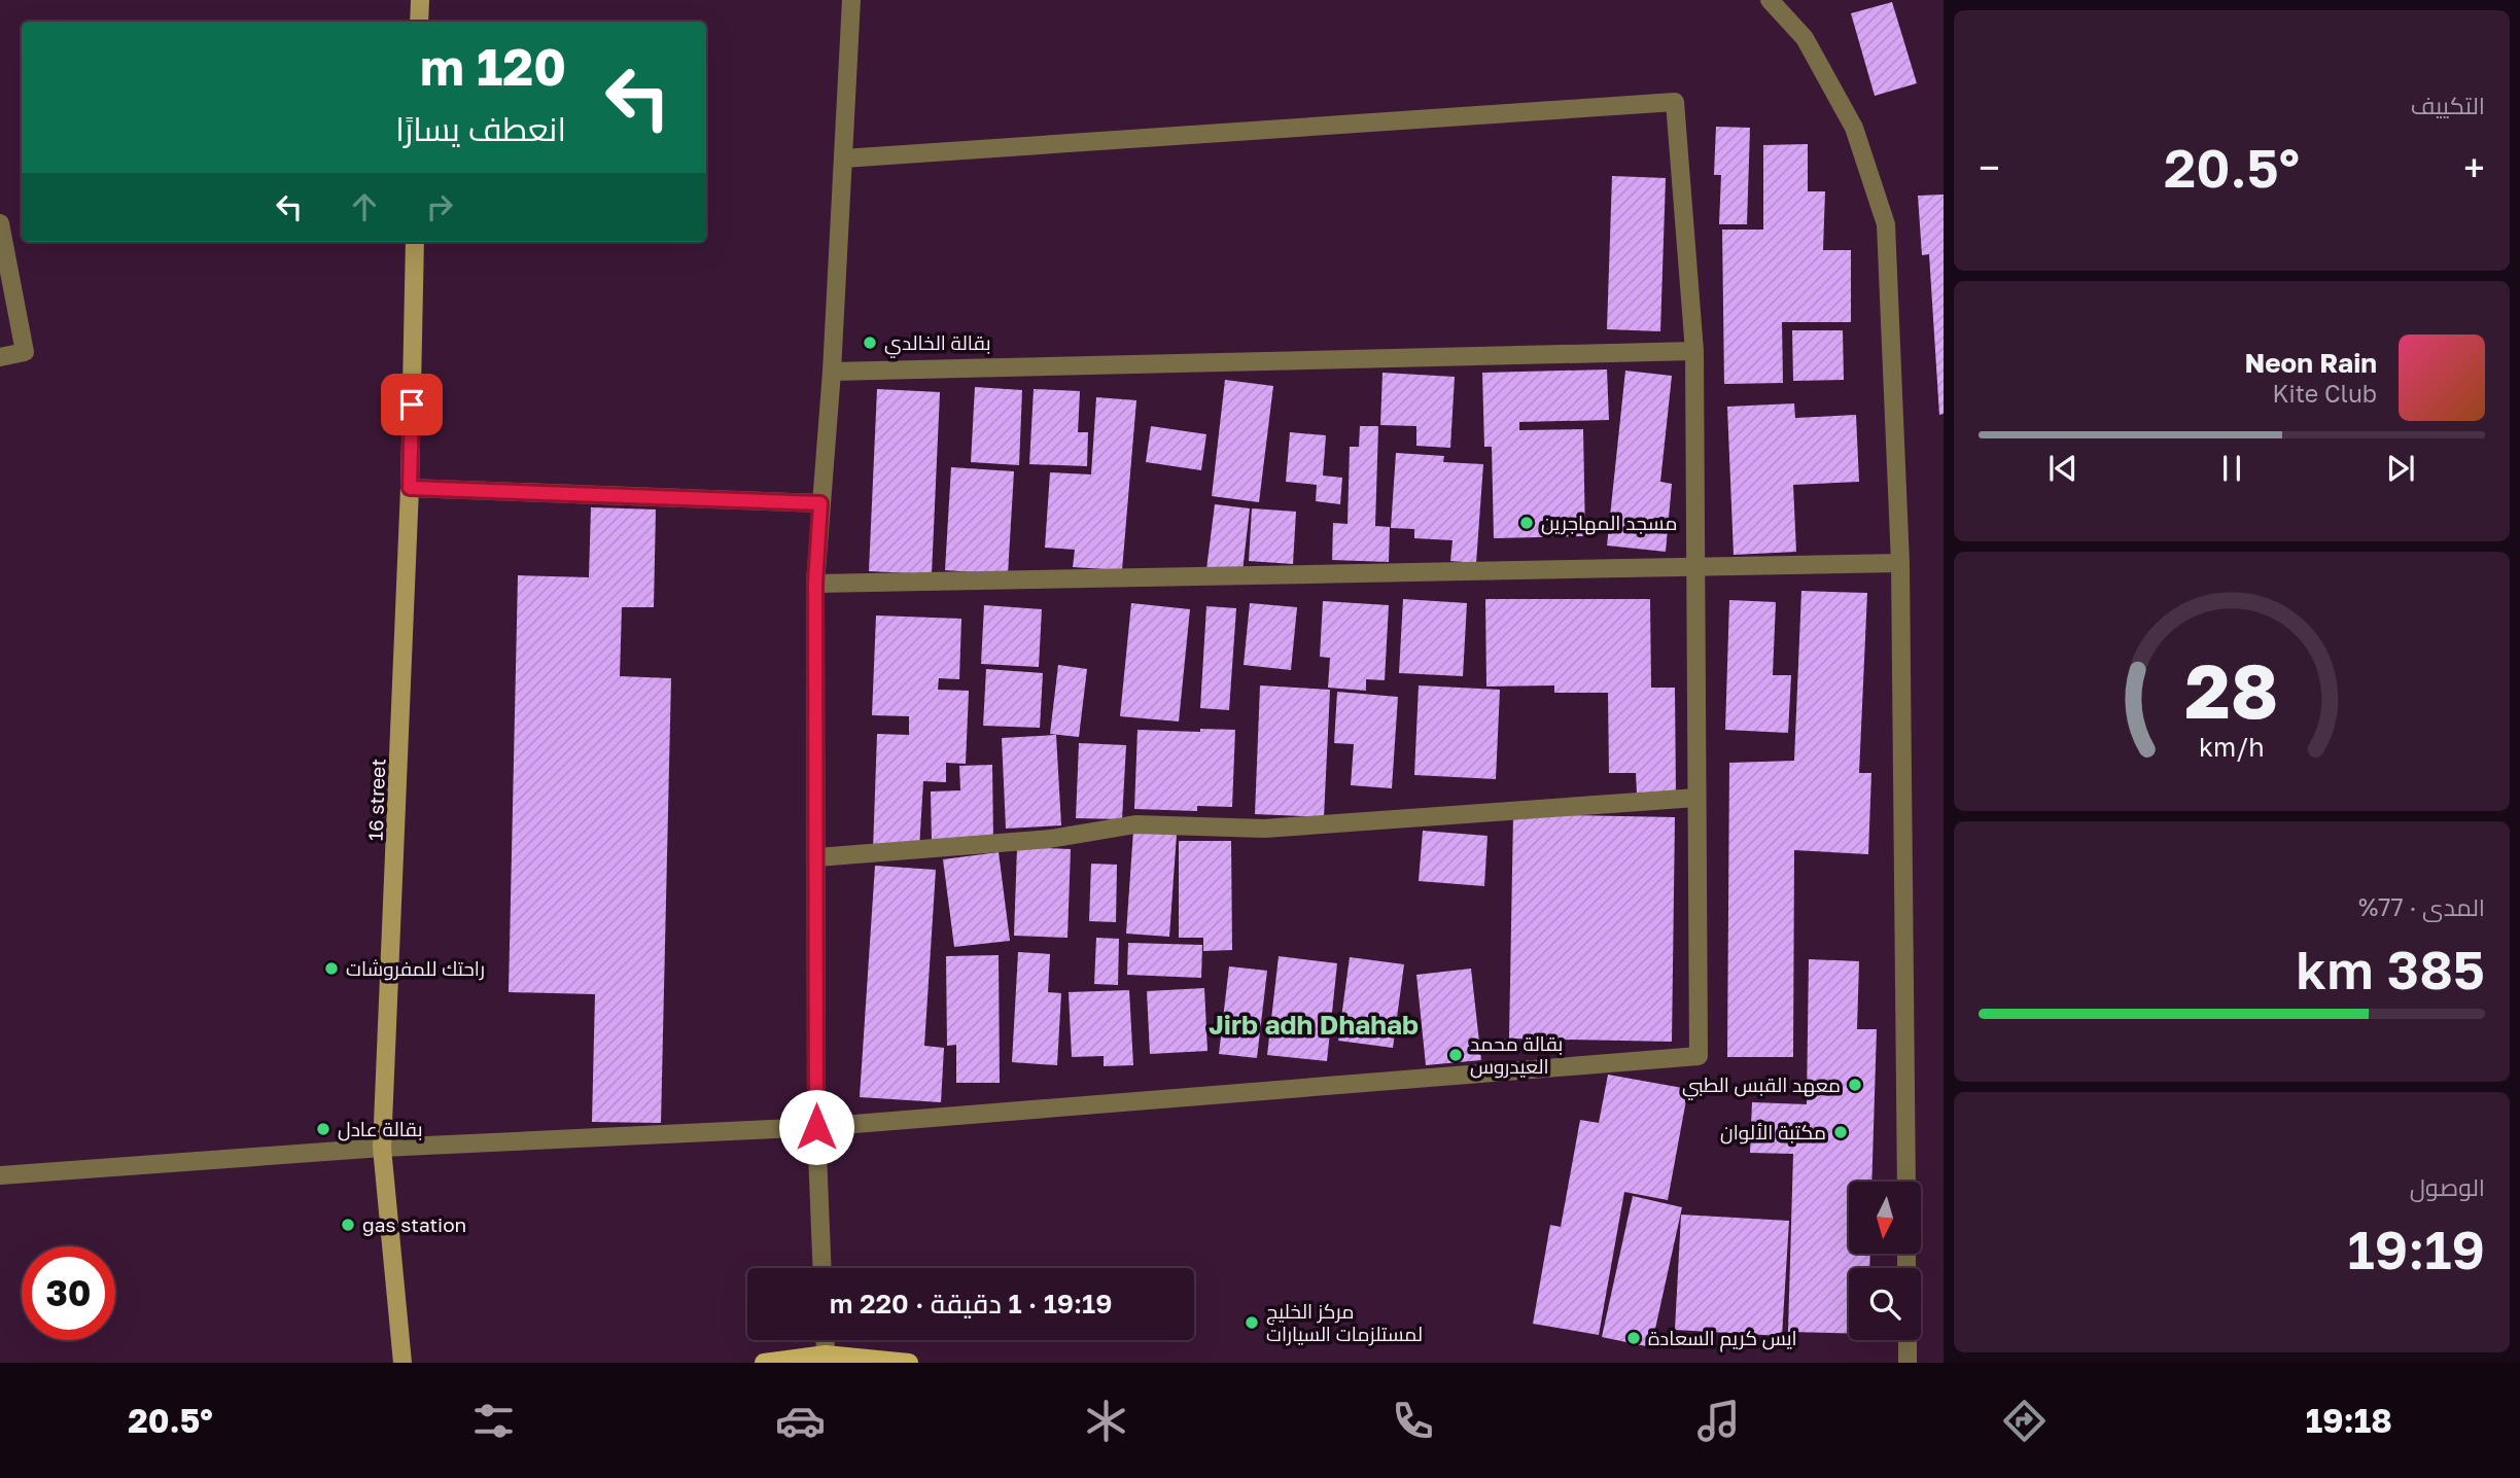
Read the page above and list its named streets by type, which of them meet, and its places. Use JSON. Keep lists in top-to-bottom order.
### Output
{
  "streets": {
    "street": ["16 street"]
  },
  "districts": ["Jirb adh Dhahab"],
  "places": [
    "بقالة الخالدي",
    "مسجد المهاجرين",
    "راحتك للمفروشات",
    "بقالة محمد العيدروس",
    "معهد القبس الطبي",
    "بقالة عادل",
    "مكتبة الألوان",
    "gas station",
    "مركز الخليج لمستلزمات السيارات",
    "ايس كريم السعادة"
  ],
  "north": "bottom",
  "page": {
    "tile": [
      "التكييف",
      ["المدى · 77%", "385 km"],
      ["الوصول", "19:19"]
    ],
    "turn": ["120 m", "انعطف يسارًا"],
    "heat": ["−", "20.5°", "+"],
    "song": ["Neon Rain", "Kite Club"],
    "limit": "30",
    "trip": "19:19 · 1 دقيقة · 220 m",
    "tabs": ["19:18", "20.5°"],
    "gauge": ["28", "km/h"]
  }
}
